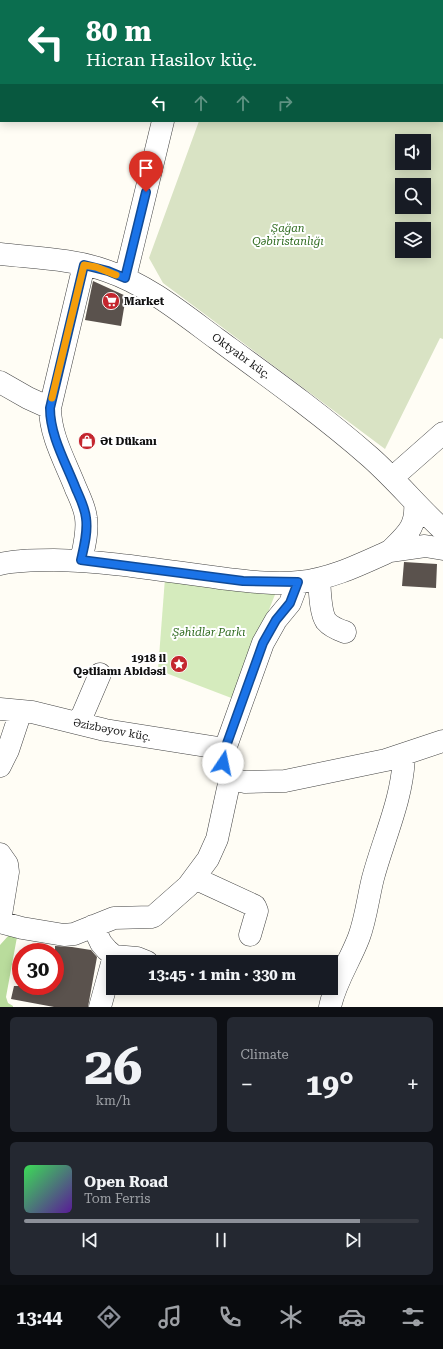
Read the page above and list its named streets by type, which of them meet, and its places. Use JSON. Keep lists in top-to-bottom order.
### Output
{
  "streets": {
    "street": ["Oktyabr küç.", "Əzizbəyov küç."]
  },
  "parks": ["Şağan Qəbiristanlığı", "Şəhidlər Parkı"],
  "places": {
    "supermarket": ["Market"],
    "shop": ["Ət Dükanı"],
    "place": ["1918 il Qətliamı Abidəsi"]
  },
  "page": {
    "turn": ["80 m", "Hicran Hasilov küç."],
    "limit": "30",
    "trip": "13:45 · 1 min · 330 m",
    "tile": [
      ["26", "km/h"],
      "Climate"
    ],
    "heat": ["−", "19°", "+"],
    "song": ["Open Road", "Tom Ferris"],
    "tabs": "13:44"
  }
}
